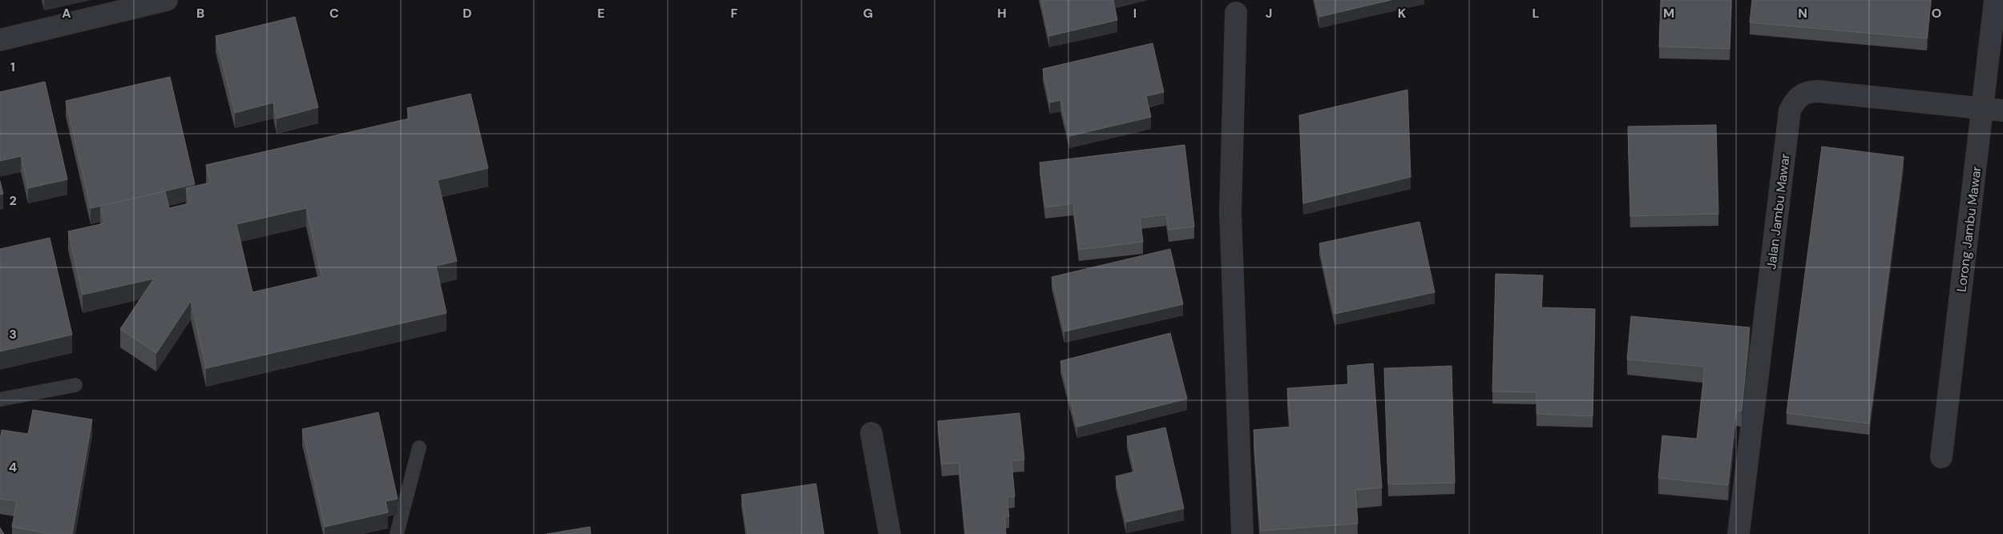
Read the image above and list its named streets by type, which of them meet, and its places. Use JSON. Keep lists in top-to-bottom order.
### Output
{
  "streets": {
    "street": ["Jalan Jambu Mawar", "Lorong Jambu Mawar"]
  },
  "crossings": [
    ["Jalan Jambu Mawar", "Lorong Jambu Mawar"]
  ],
  "grid": {
    "columns": [
      "A",
      "B",
      "C",
      "D",
      "E",
      "F",
      "G",
      "H",
      "I",
      "J",
      "K",
      "L",
      "M",
      "N",
      "O"
    ],
    "rows": [
      "1",
      "2",
      "3",
      "4"
    ]
  }
}
